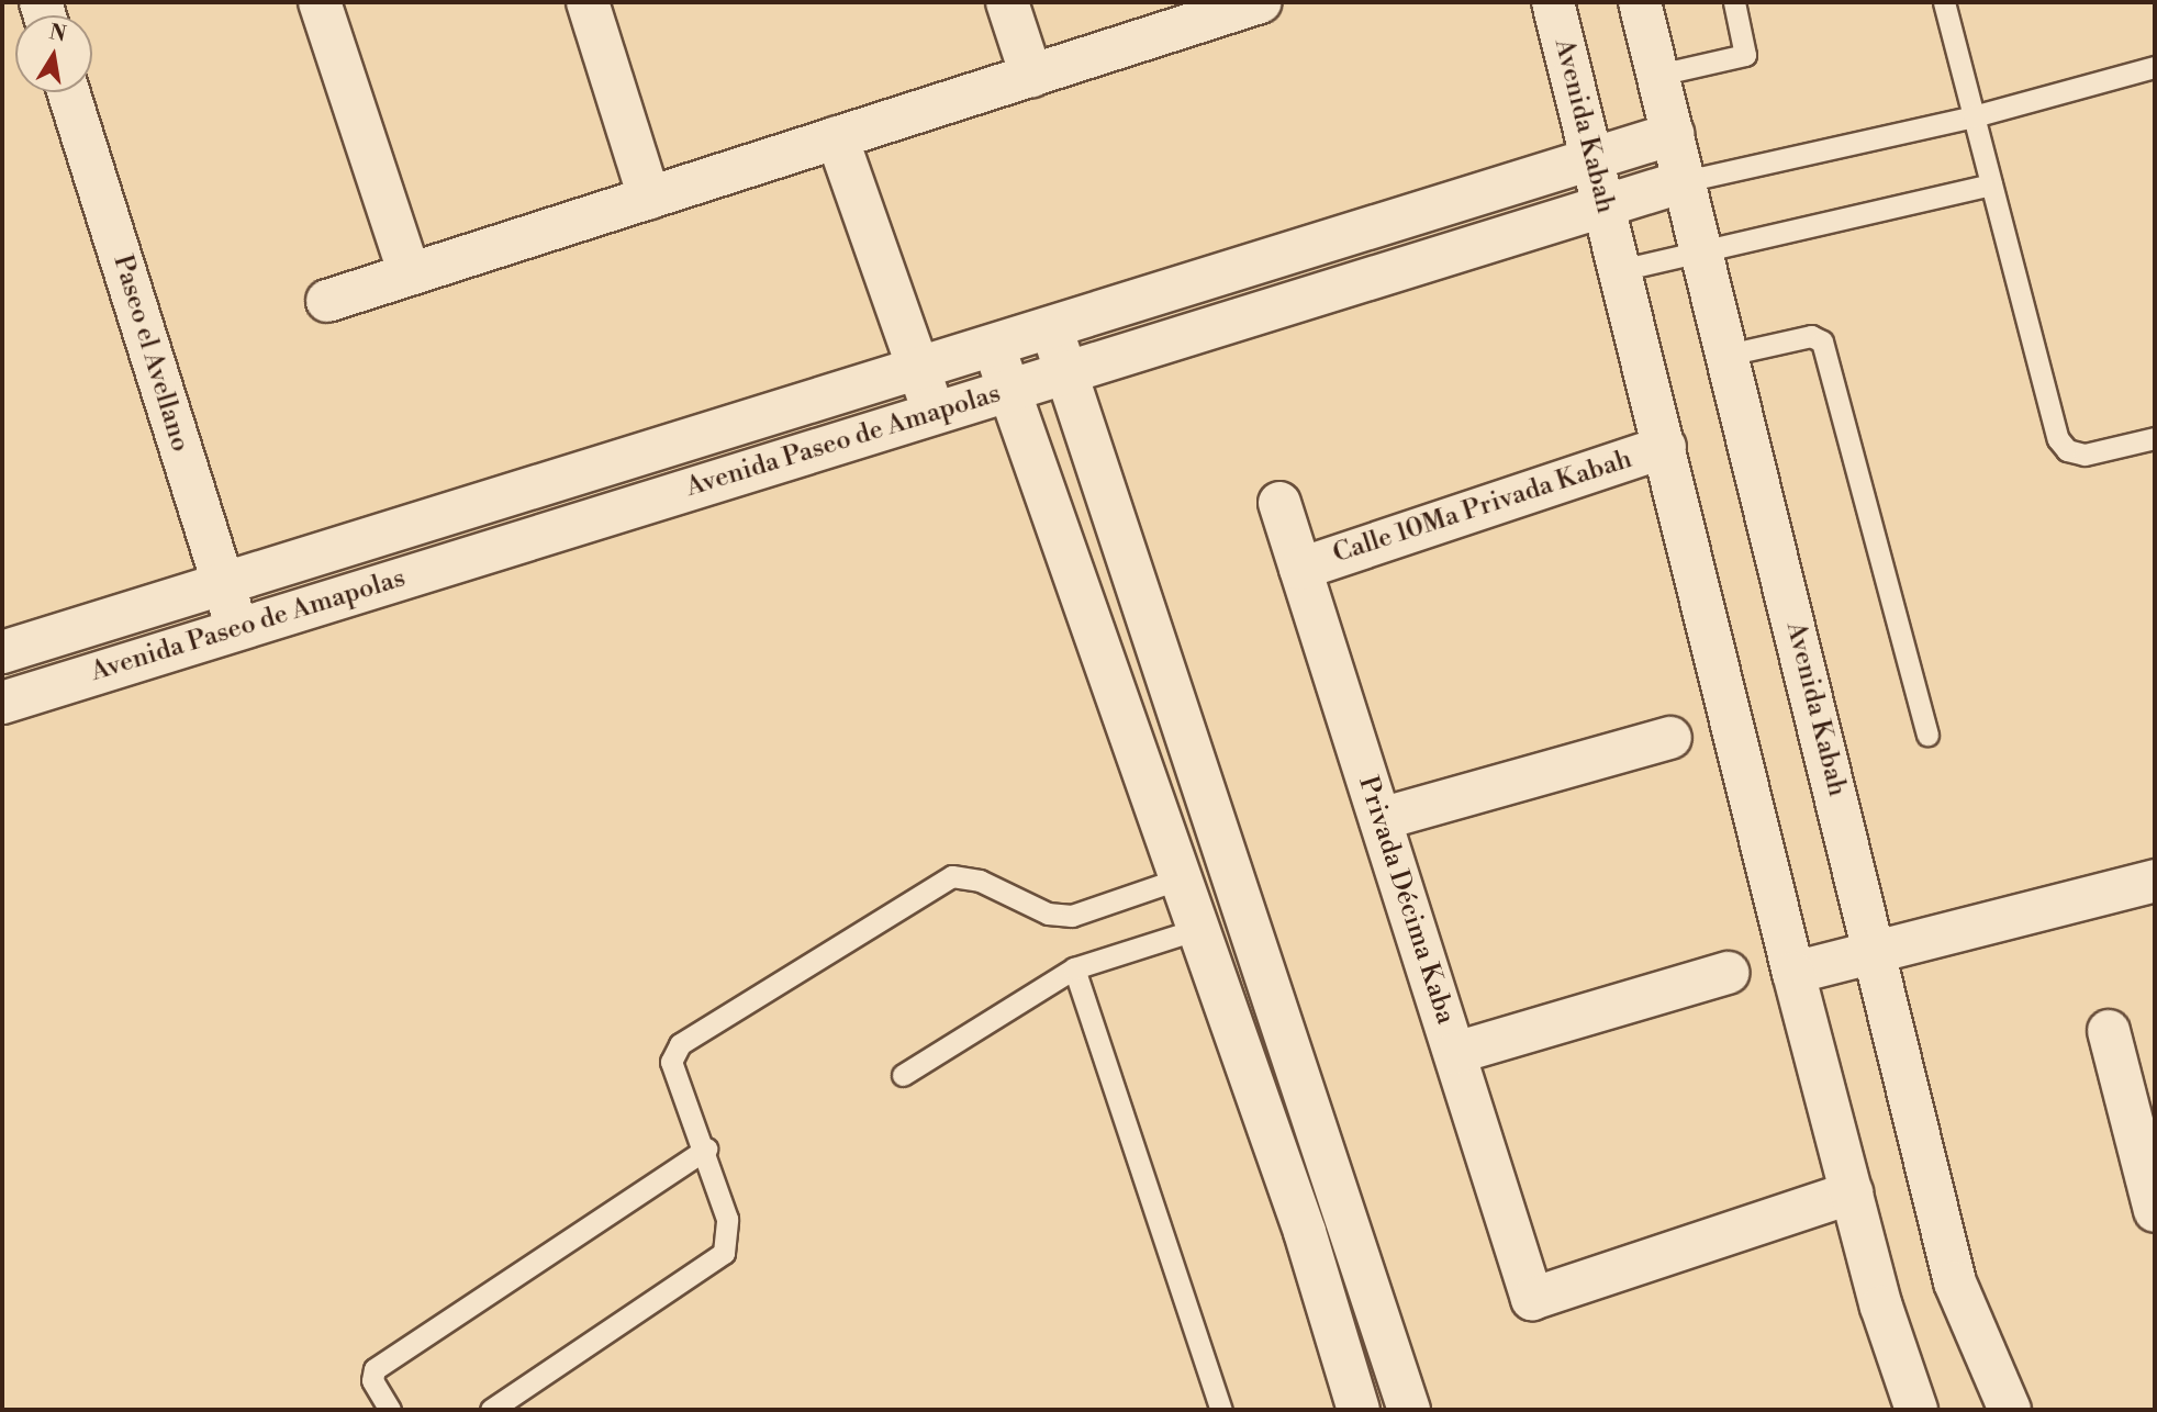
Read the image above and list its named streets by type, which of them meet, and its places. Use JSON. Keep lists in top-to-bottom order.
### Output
{
  "streets": {
    "street": [
      "Avenida Kabah",
      "Paseo el Avellano",
      "Avenida Paseo de Amapolas",
      "Calle 10Ma Privada Kabah",
      "Privada Décima Kaba"
    ]
  },
  "crossings": [
    ["Avenida Kabah", "Avenida Paseo de Amapolas"],
    ["Avenida Kabah", "Calle 10Ma Privada Kabah"],
    ["Avenida Kabah", "Privada Décima Kaba"],
    ["Paseo el Avellano", "Avenida Paseo de Amapolas"],
    ["Calle 10Ma Privada Kabah", "Privada Décima Kaba"]
  ],
  "north": "top"
}
